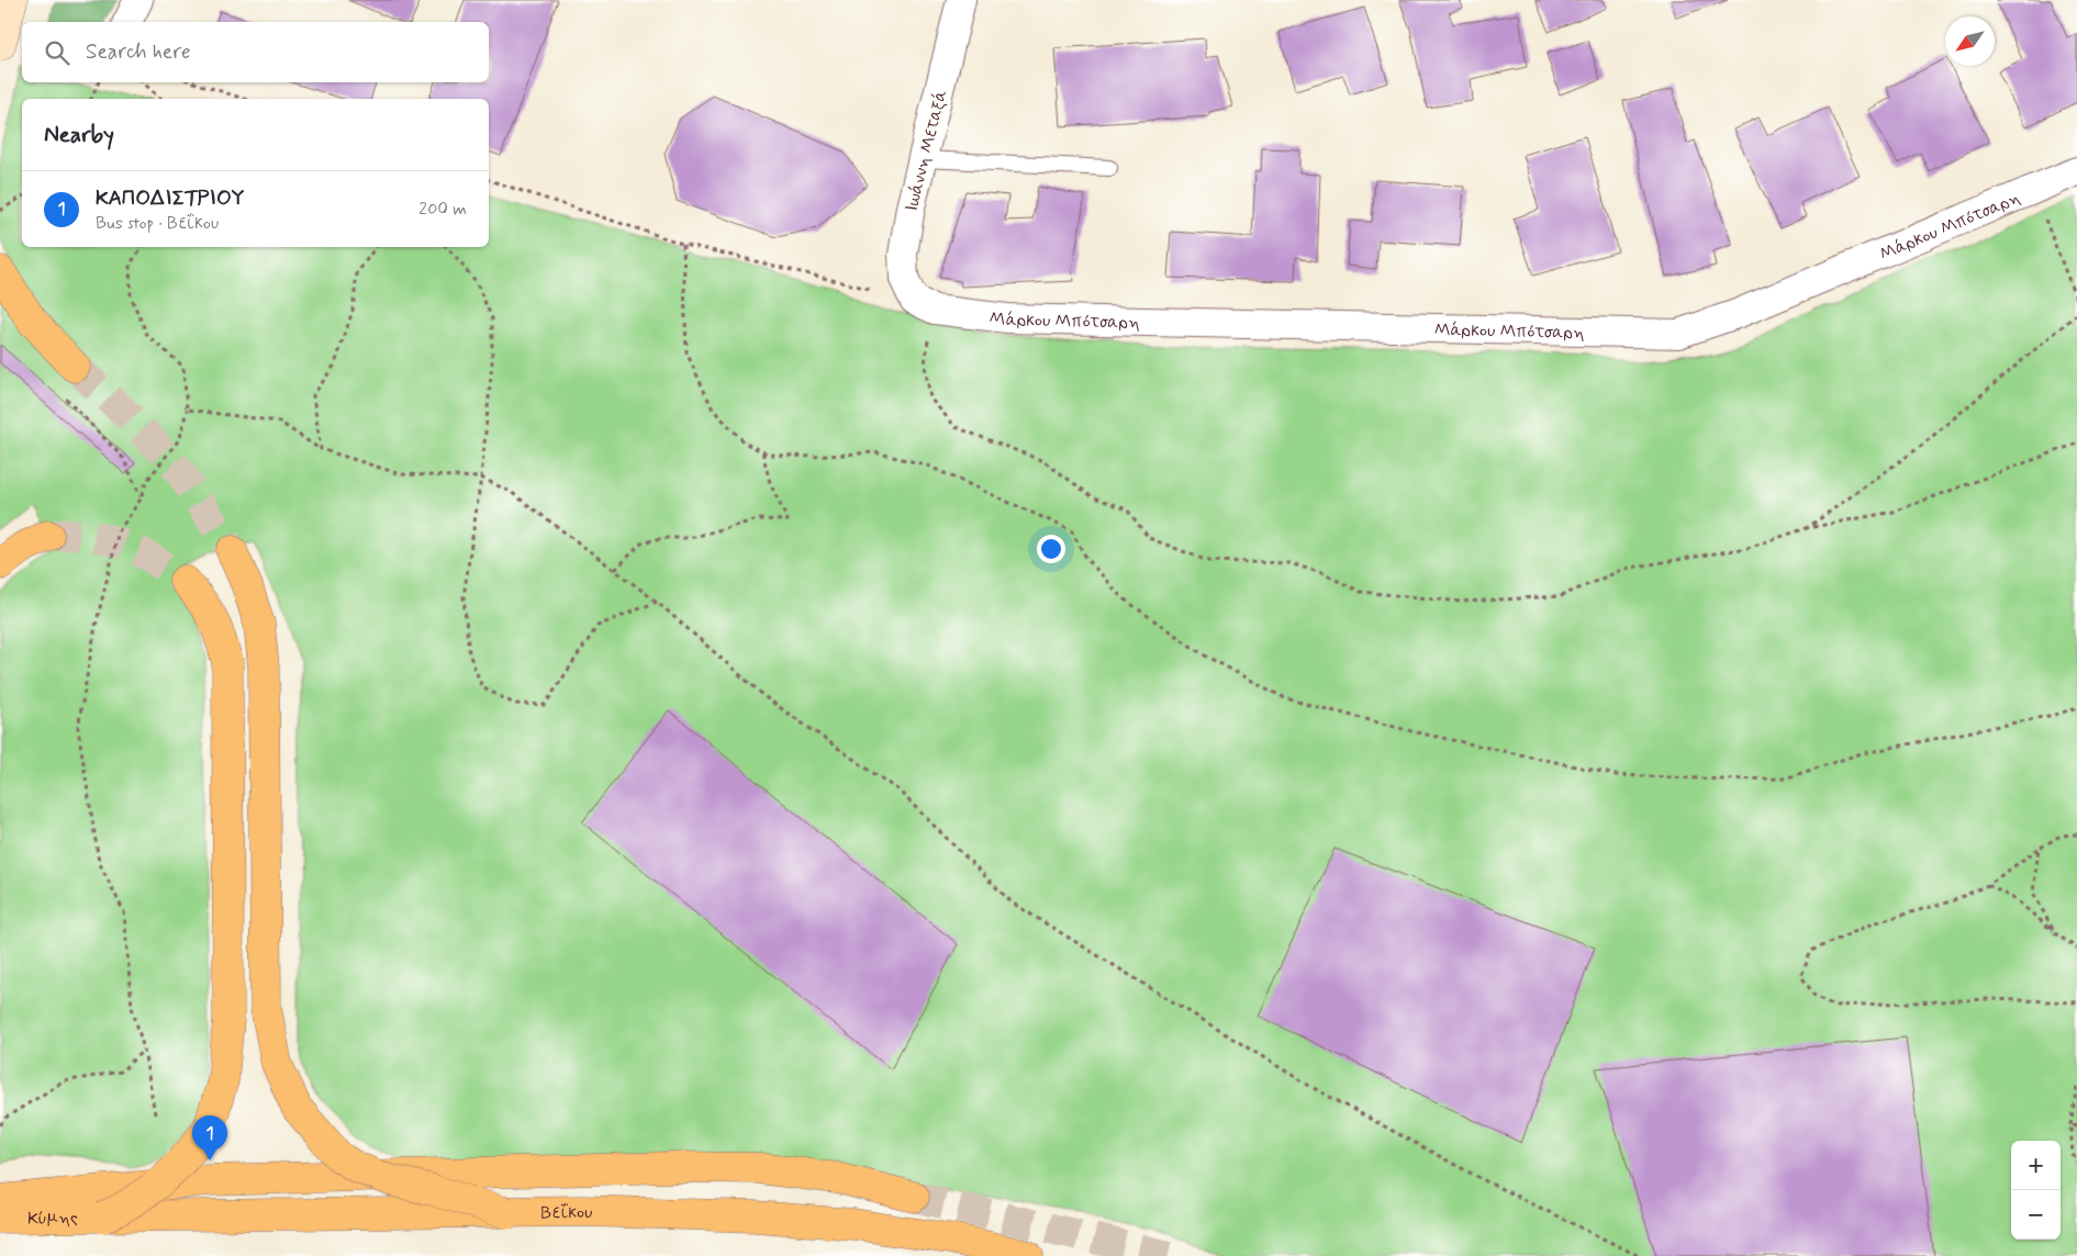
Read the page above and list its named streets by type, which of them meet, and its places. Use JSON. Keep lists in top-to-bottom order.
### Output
{
  "streets": {
    "main road": ["Βεΐκου", "Κύμης"],
    "street": ["Ιωάννη Μεταξά", "Μάρκου Μπότσαρη"]
  },
  "crossings": [
    ["Ιωάννη Μεταξά", "Μάρκου Μπότσαρη"],
    ["Βεΐκου", "Κύμης"]
  ],
  "north": "bottom left",
  "page": {
    "search": "Search here",
    "heading": "Nearby",
    "list": [
      {
        "mark": "1",
        "name": "ΚΑΠΟΔΙΣΤΡΙΟΥ",
        "note": "Bus stop · Βεΐκου",
        "value": "200 m"
      }
    ],
    "pins": "1",
    "map_buttons": ["+", "−"]
  }
}
